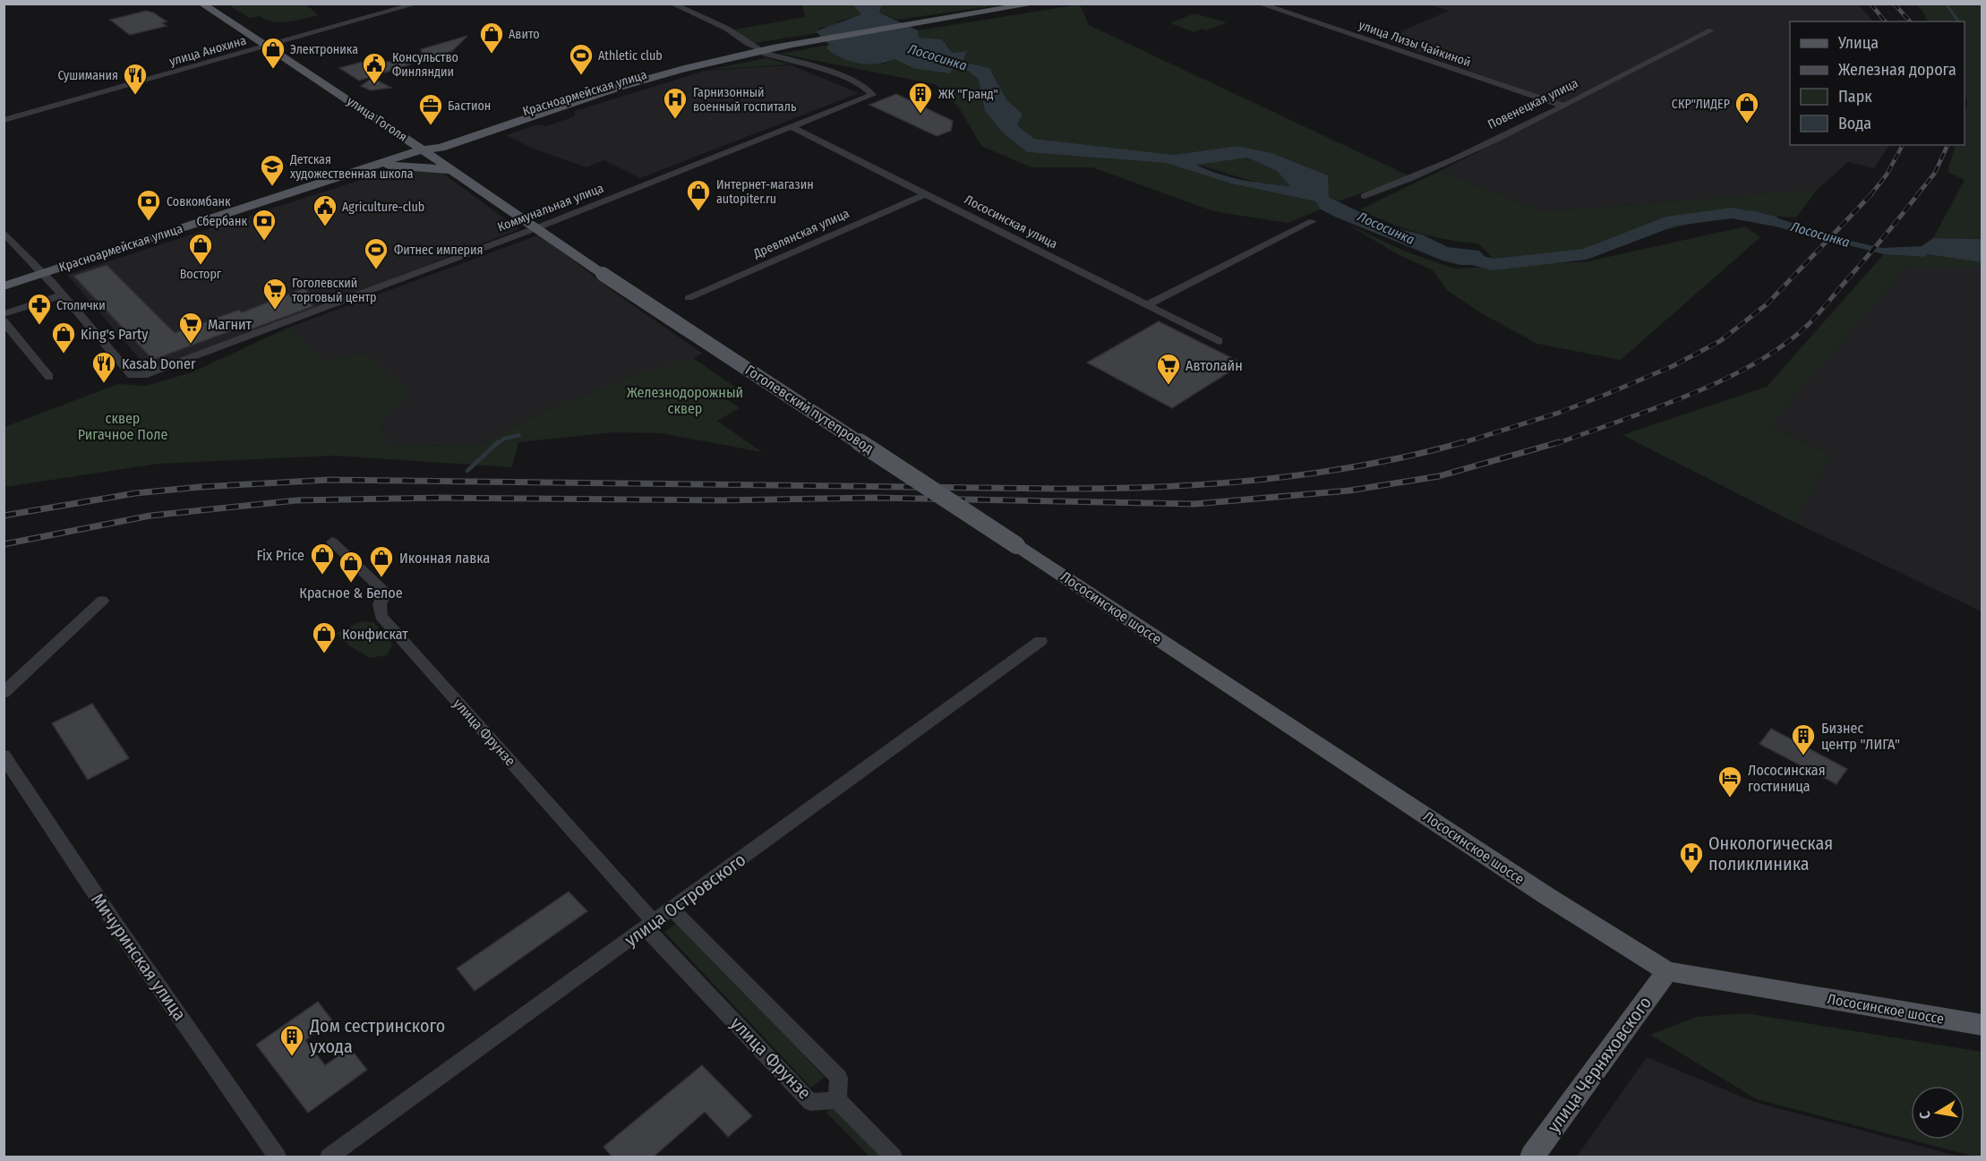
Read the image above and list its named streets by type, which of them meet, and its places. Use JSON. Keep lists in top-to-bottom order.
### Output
{
  "streets": {
    "main road": [
      "Красноармейская улица",
      "улица Гоголя",
      "Гоголевский путепровод",
      "Лососинское шоссе",
      "улица Черняховского"
    ],
    "street": [
      "улица Лизы Чайкиной",
      "улица Анохина",
      "Повенецкая улица",
      "Коммунальная улица",
      "Лососинская улица",
      "Древлянская улица",
      "улица Фрунзе",
      "улица Островского",
      "Мичуринская улица"
    ]
  },
  "crossings": [
    ["улица Лизы Чайкиной", "Повенецкая улица"],
    ["улица Анохина", "улица Гоголя"],
    ["Красноармейская улица", "улица Гоголя"],
    ["Красноармейская улица", "Коммунальная улица"],
    ["улица Гоголя", "Коммунальная улица"],
    ["улица Гоголя", "Гоголевский путепровод"],
    ["Коммунальная улица", "Лососинская улица"],
    ["Лососинская улица", "Древлянская улица"],
    ["Гоголевский путепровод", "Лососинское шоссе"],
    ["Лососинское шоссе", "улица Черняховского"],
    ["улица Фрунзе", "улица Островского"]
  ],
  "water": ["Лососинка"],
  "parks": ["Железнодорожный сквер", "сквер Ригачное Поле"],
  "places": {
    "shop": [
      "Авито",
      "Электроника",
      "СКР\"ЛИДЕР",
      "Интернет-магазин autopiter.ru",
      "Восторг",
      "King's Party",
      "Fix Price",
      "Иконная лавка",
      "Красное & Белое",
      "Конфискат"
    ],
    "sports": ["Athletic club", "Фитнес империя"],
    "public building": ["Консульство Финляндии", "Agriculture-club"],
    "restaurant": ["Сушимания", "Kasab Doner"],
    "building": ["ЖК \"Гранд\"", "Бизнес центр \"ЛИГА\"", "Дом сестринского ухода"],
    "hospital": ["Гарнизонный военный госпиталь", "Онкологическая поликлиника"],
    "office": ["Бастион"],
    "school or university": ["Детская художественная школа"],
    "bank": ["Совкомбанк", "Сбербанк"],
    "supermarket": ["Гоголевский торговый центр", "Магнит", "Автолайн"],
    "pharmacy": ["Столички"],
    "hotel": ["Лососинская гостиница"]
  },
  "legend": [
    "Улица",
    "Железная дорога",
    "Парк",
    "Вода"
  ],
  "north": "left"
}
